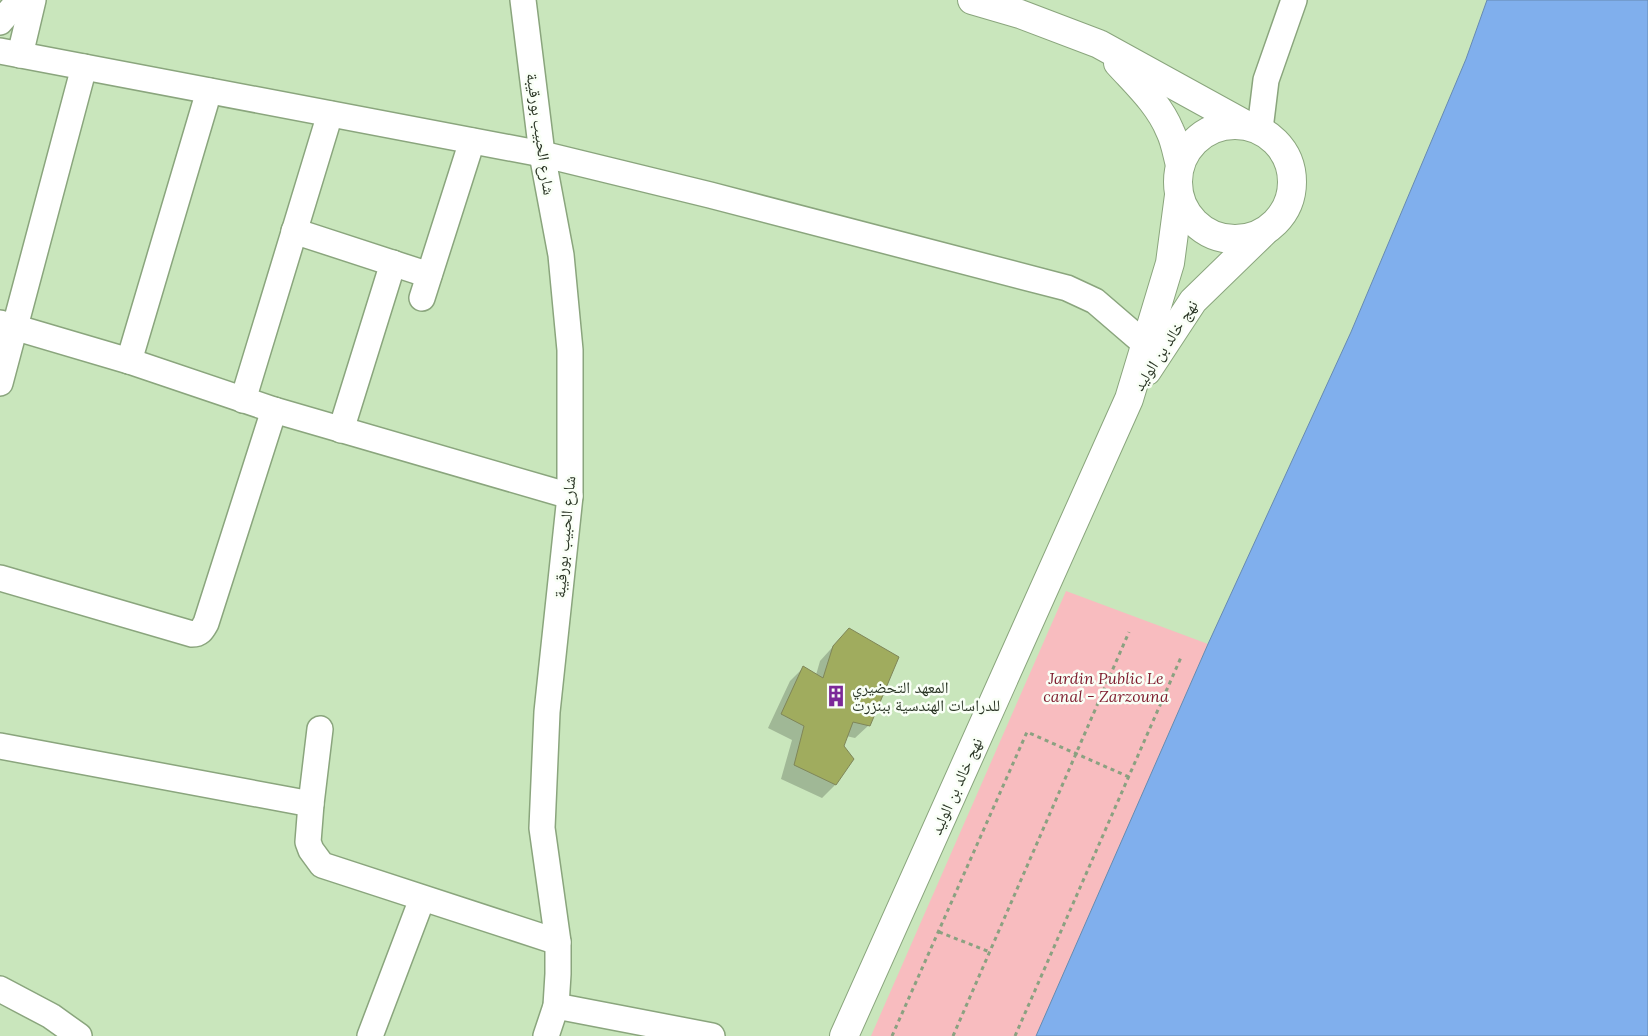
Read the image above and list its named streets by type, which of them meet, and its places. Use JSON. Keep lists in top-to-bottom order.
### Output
{
  "streets": {
    "street": ["شارع الحبيب بورقيبة", "نهج خالد بن الوليد"]
  },
  "parks": ["Jardin Public Le canal - Zarzouna"],
  "places": {
    "building": ["المعهد التحضيري للدراسات الهندسية ببنزرت"]
  }
}
